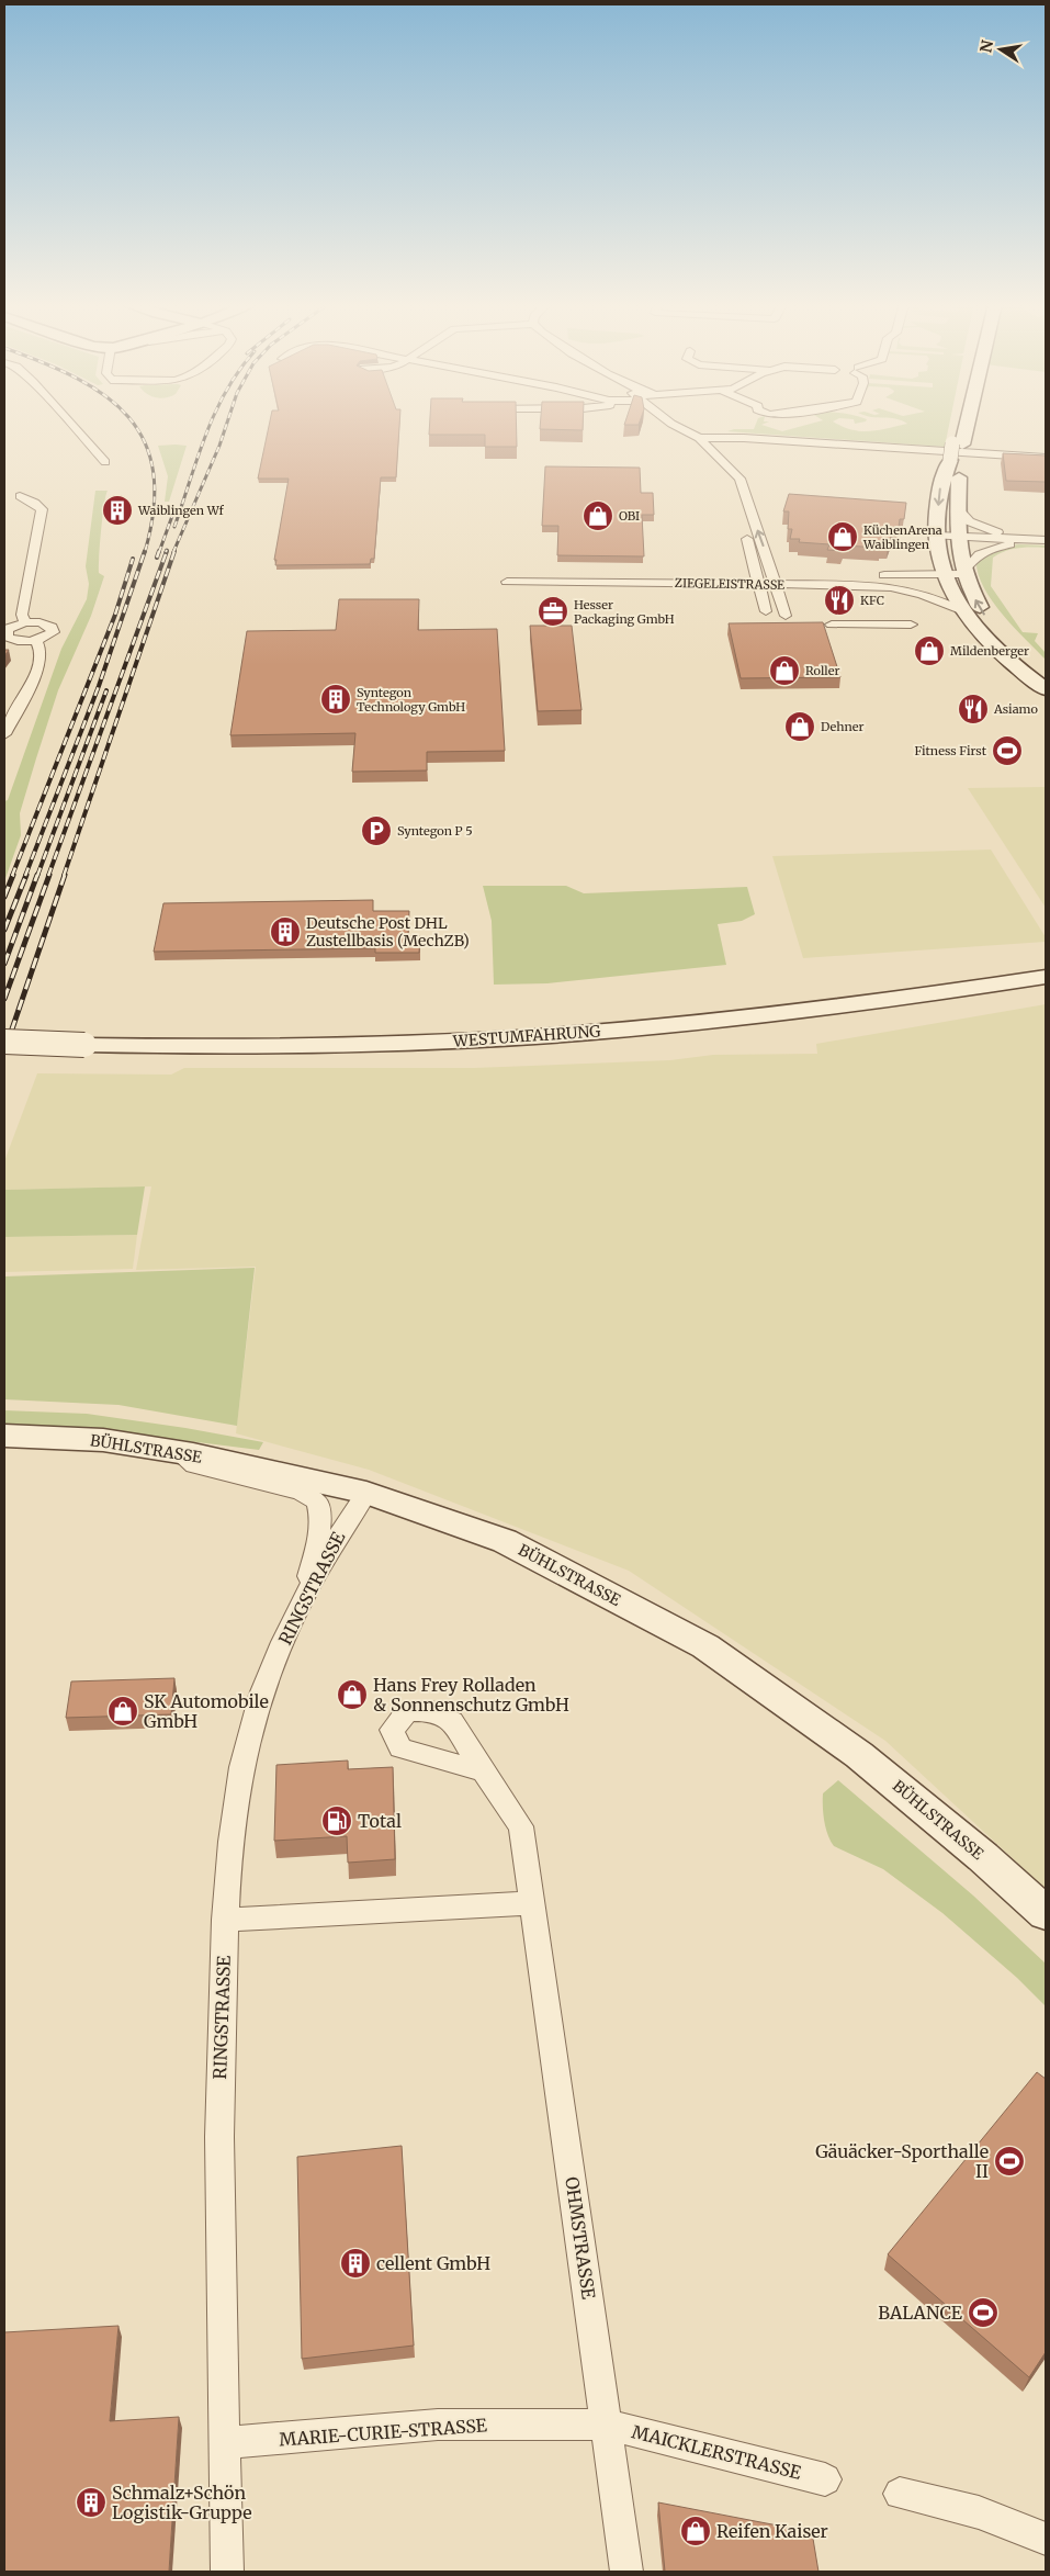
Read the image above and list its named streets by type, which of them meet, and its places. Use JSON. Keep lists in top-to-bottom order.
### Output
{
  "streets": {
    "main road": ["WESTUMFAHRUNG", "BÜHLSTRASSE"],
    "street": [
      "ZIEGELEISTRASSE",
      "RINGSTRASSE",
      "OHMSTRASSE",
      "MARIE-CURIE-STRASSE",
      "MAICKLERSTRASSE"
    ]
  },
  "crossings": [
    ["BÜHLSTRASSE", "RINGSTRASSE"],
    ["RINGSTRASSE", "MARIE-CURIE-STRASSE"],
    ["OHMSTRASSE", "MARIE-CURIE-STRASSE"],
    ["OHMSTRASSE", "MAICKLERSTRASSE"],
    ["MARIE-CURIE-STRASSE", "MAICKLERSTRASSE"]
  ],
  "places": {
    "building": [
      "Waiblingen Wf",
      "Syntegon Technology GmbH",
      "Deutsche Post DHL Zustellbasis (MechZB)",
      "cellent GmbH",
      "Schmalz+Schön Logistik-Gruppe"
    ],
    "shop": [
      "OBI",
      "KüchenArena Waiblingen",
      "Mildenberger",
      "Roller",
      "Dehner",
      "Hans Frey Rolladen & Sonnenschutz GmbH",
      "SK Automobile GmbH",
      "Reifen Kaiser"
    ],
    "restaurant": ["KFC", "Asiamo"],
    "office": ["Hesser Packaging GmbH"],
    "sports": ["Fitness First", "Gäuäcker-Sporthalle II", "BALANCE"],
    "parking": ["Syntegon P 5"],
    "fuel station": ["Total"]
  },
  "north": "left"
}
